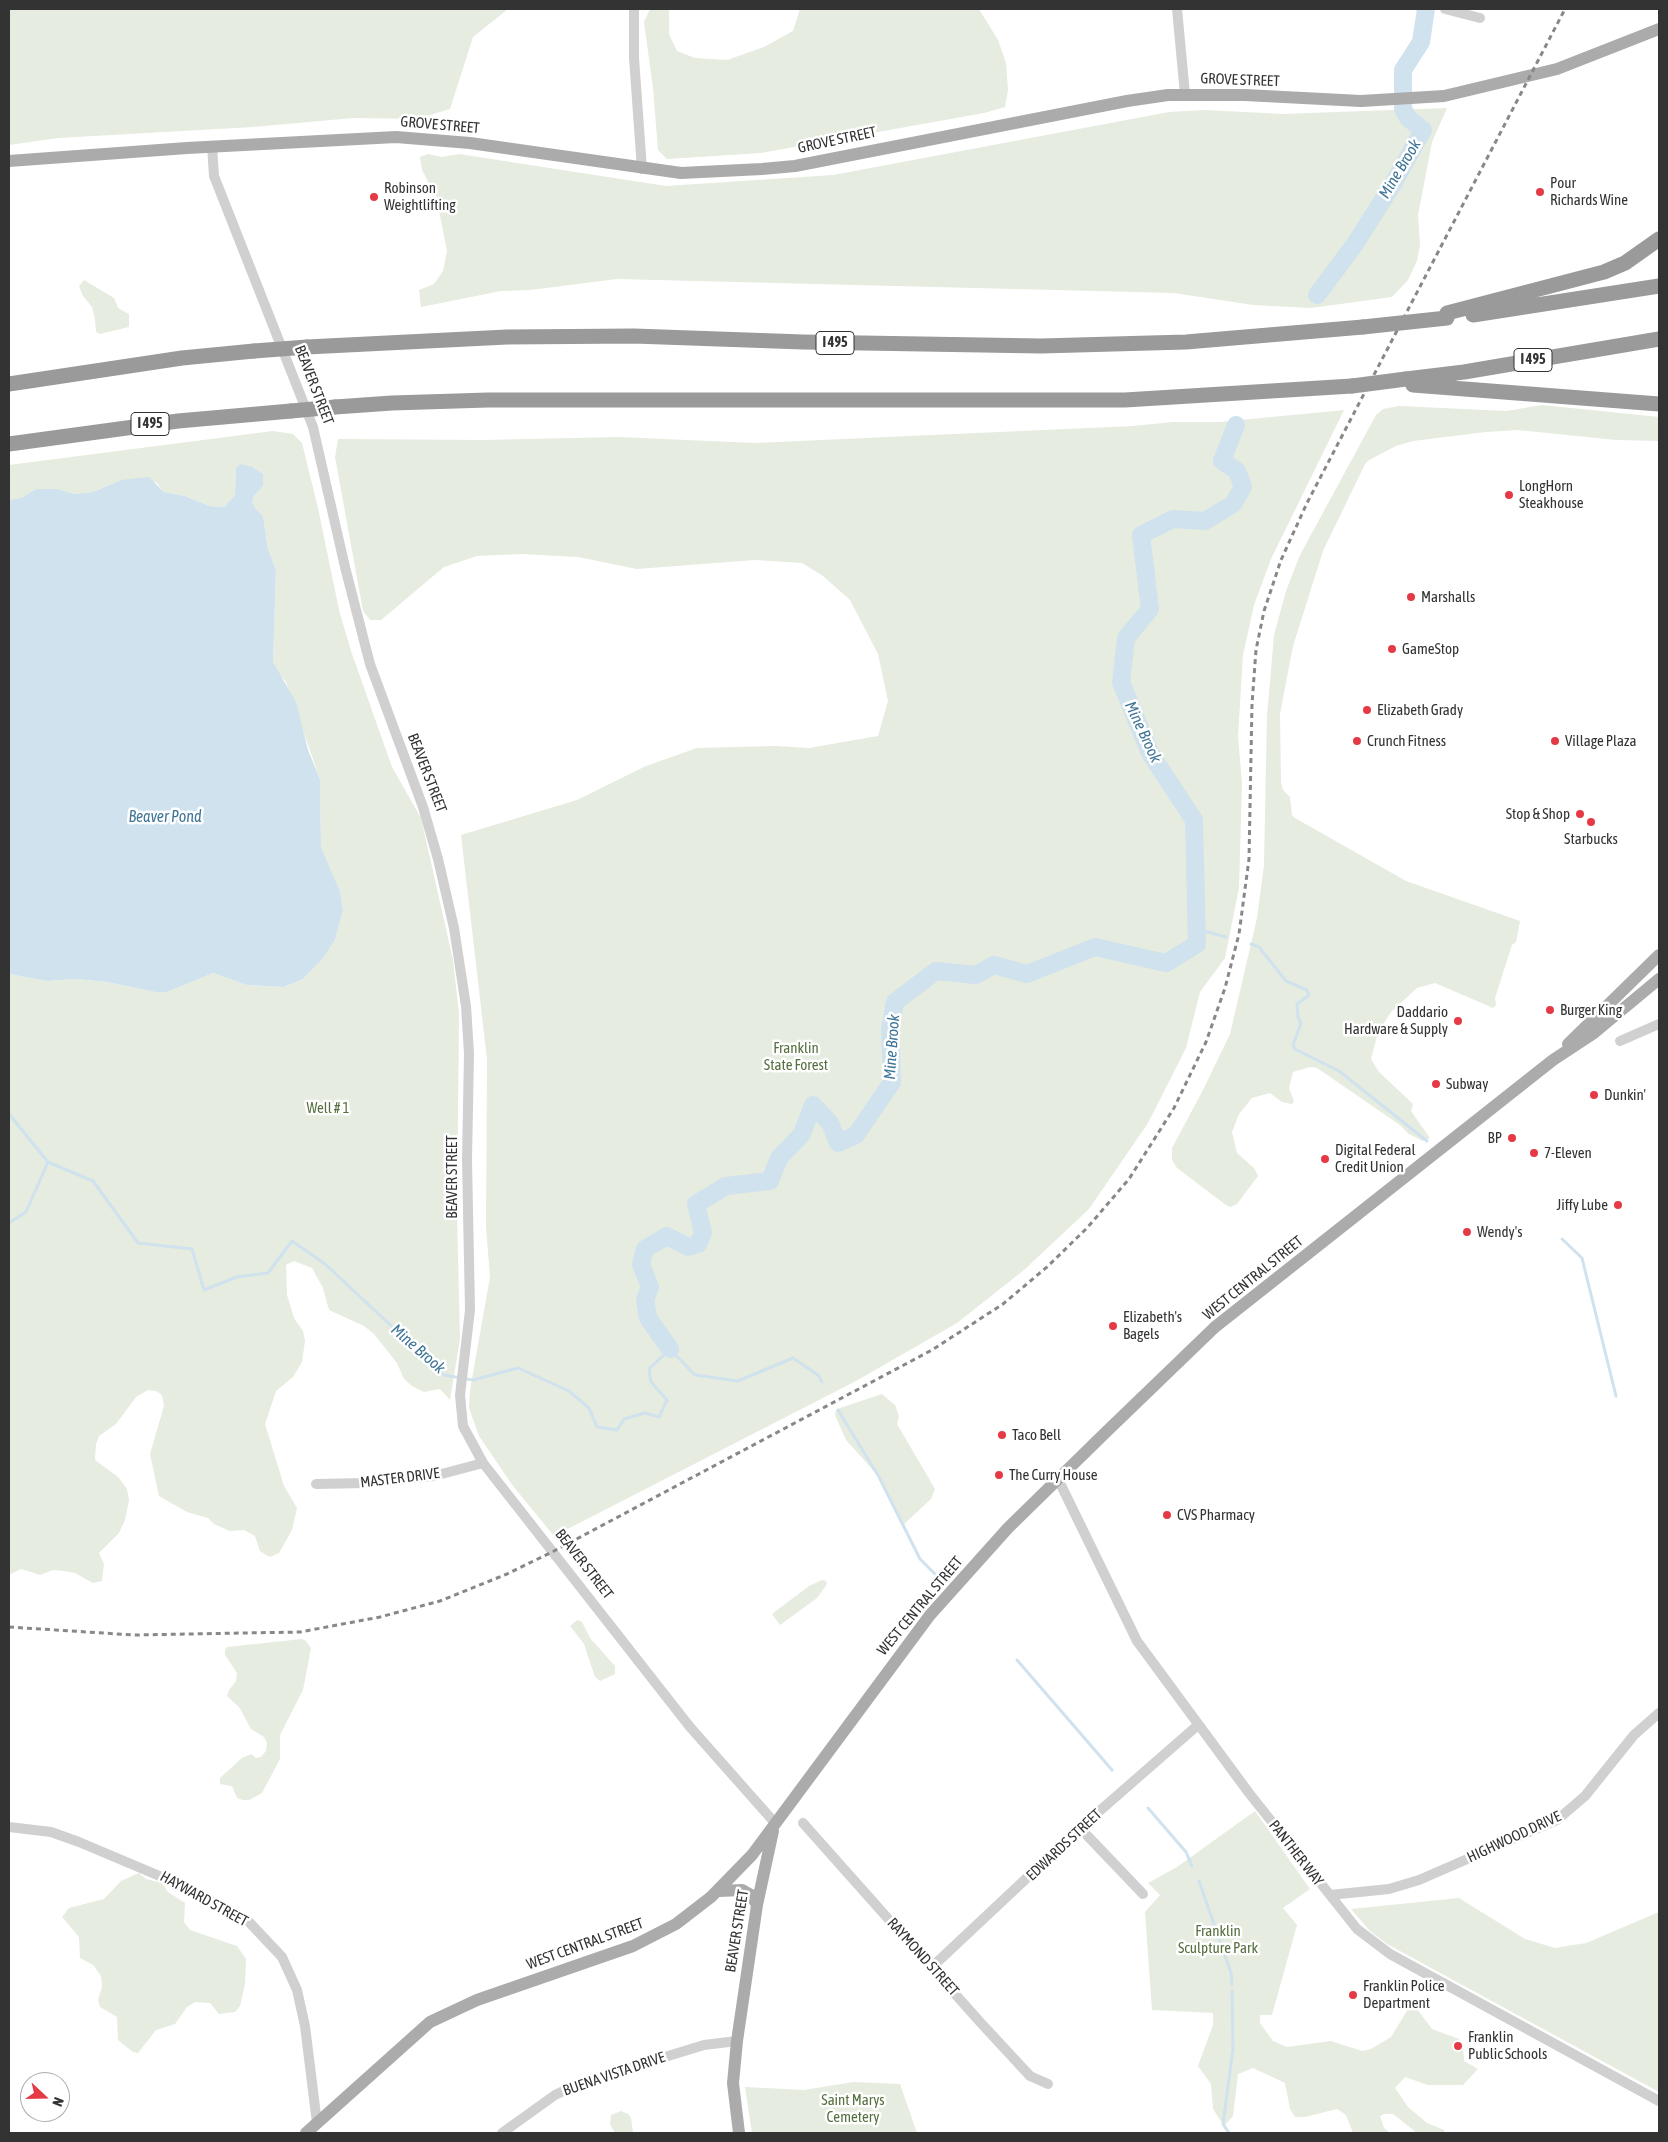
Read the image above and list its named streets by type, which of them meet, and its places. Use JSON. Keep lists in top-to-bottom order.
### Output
{
  "streets": {
    "highway": ["I 495"],
    "main road": ["GROVE STREET", "BEAVER STREET", "WEST CENTRAL STREET"],
    "street": [
      "MASTER DRIVE",
      "HIGHWOOD DRIVE",
      "EDWARDS STREET",
      "PANTHER WAY",
      "HAYWARD STREET",
      "RAYMOND STREET",
      "BUENA VISTA DRIVE"
    ]
  },
  "crossings": [
    ["GROVE STREET", "BEAVER STREET"],
    ["BEAVER STREET", "WEST CENTRAL STREET"],
    ["BEAVER STREET", "MASTER DRIVE"],
    ["BEAVER STREET", "BUENA VISTA DRIVE"],
    ["WEST CENTRAL STREET", "PANTHER WAY"],
    ["WEST CENTRAL STREET", "HAYWARD STREET"],
    ["HIGHWOOD DRIVE", "PANTHER WAY"],
    ["EDWARDS STREET", "PANTHER WAY"],
    ["EDWARDS STREET", "RAYMOND STREET"]
  ],
  "water": ["Mine Brook", "Beaver Pond"],
  "parks": [
    "Franklin State Forest",
    "Well # 1",
    "Franklin Sculpture Park",
    "Saint Marys Cemetery"
  ],
  "places": [
    "Pour Richards Wine",
    "Robinson Weightlifting",
    "LongHorn Steakhouse",
    "Marshalls",
    "GameStop",
    "Elizabeth Grady",
    "Crunch Fitness",
    "Village Plaza",
    "Stop & Shop",
    "Starbucks",
    "Burger King",
    "Daddario Hardware & Supply",
    "Subway",
    "Dunkin'",
    "BP",
    "7-Eleven",
    "Digital Federal Credit Union",
    "Jiffy Lube",
    "Wendy's",
    "Elizabeth's Bagels",
    "Taco Bell",
    "The Curry House",
    "CVS Pharmacy",
    "Franklin Police Department",
    "Franklin Public Schools"
  ],
  "north": "right"
}
